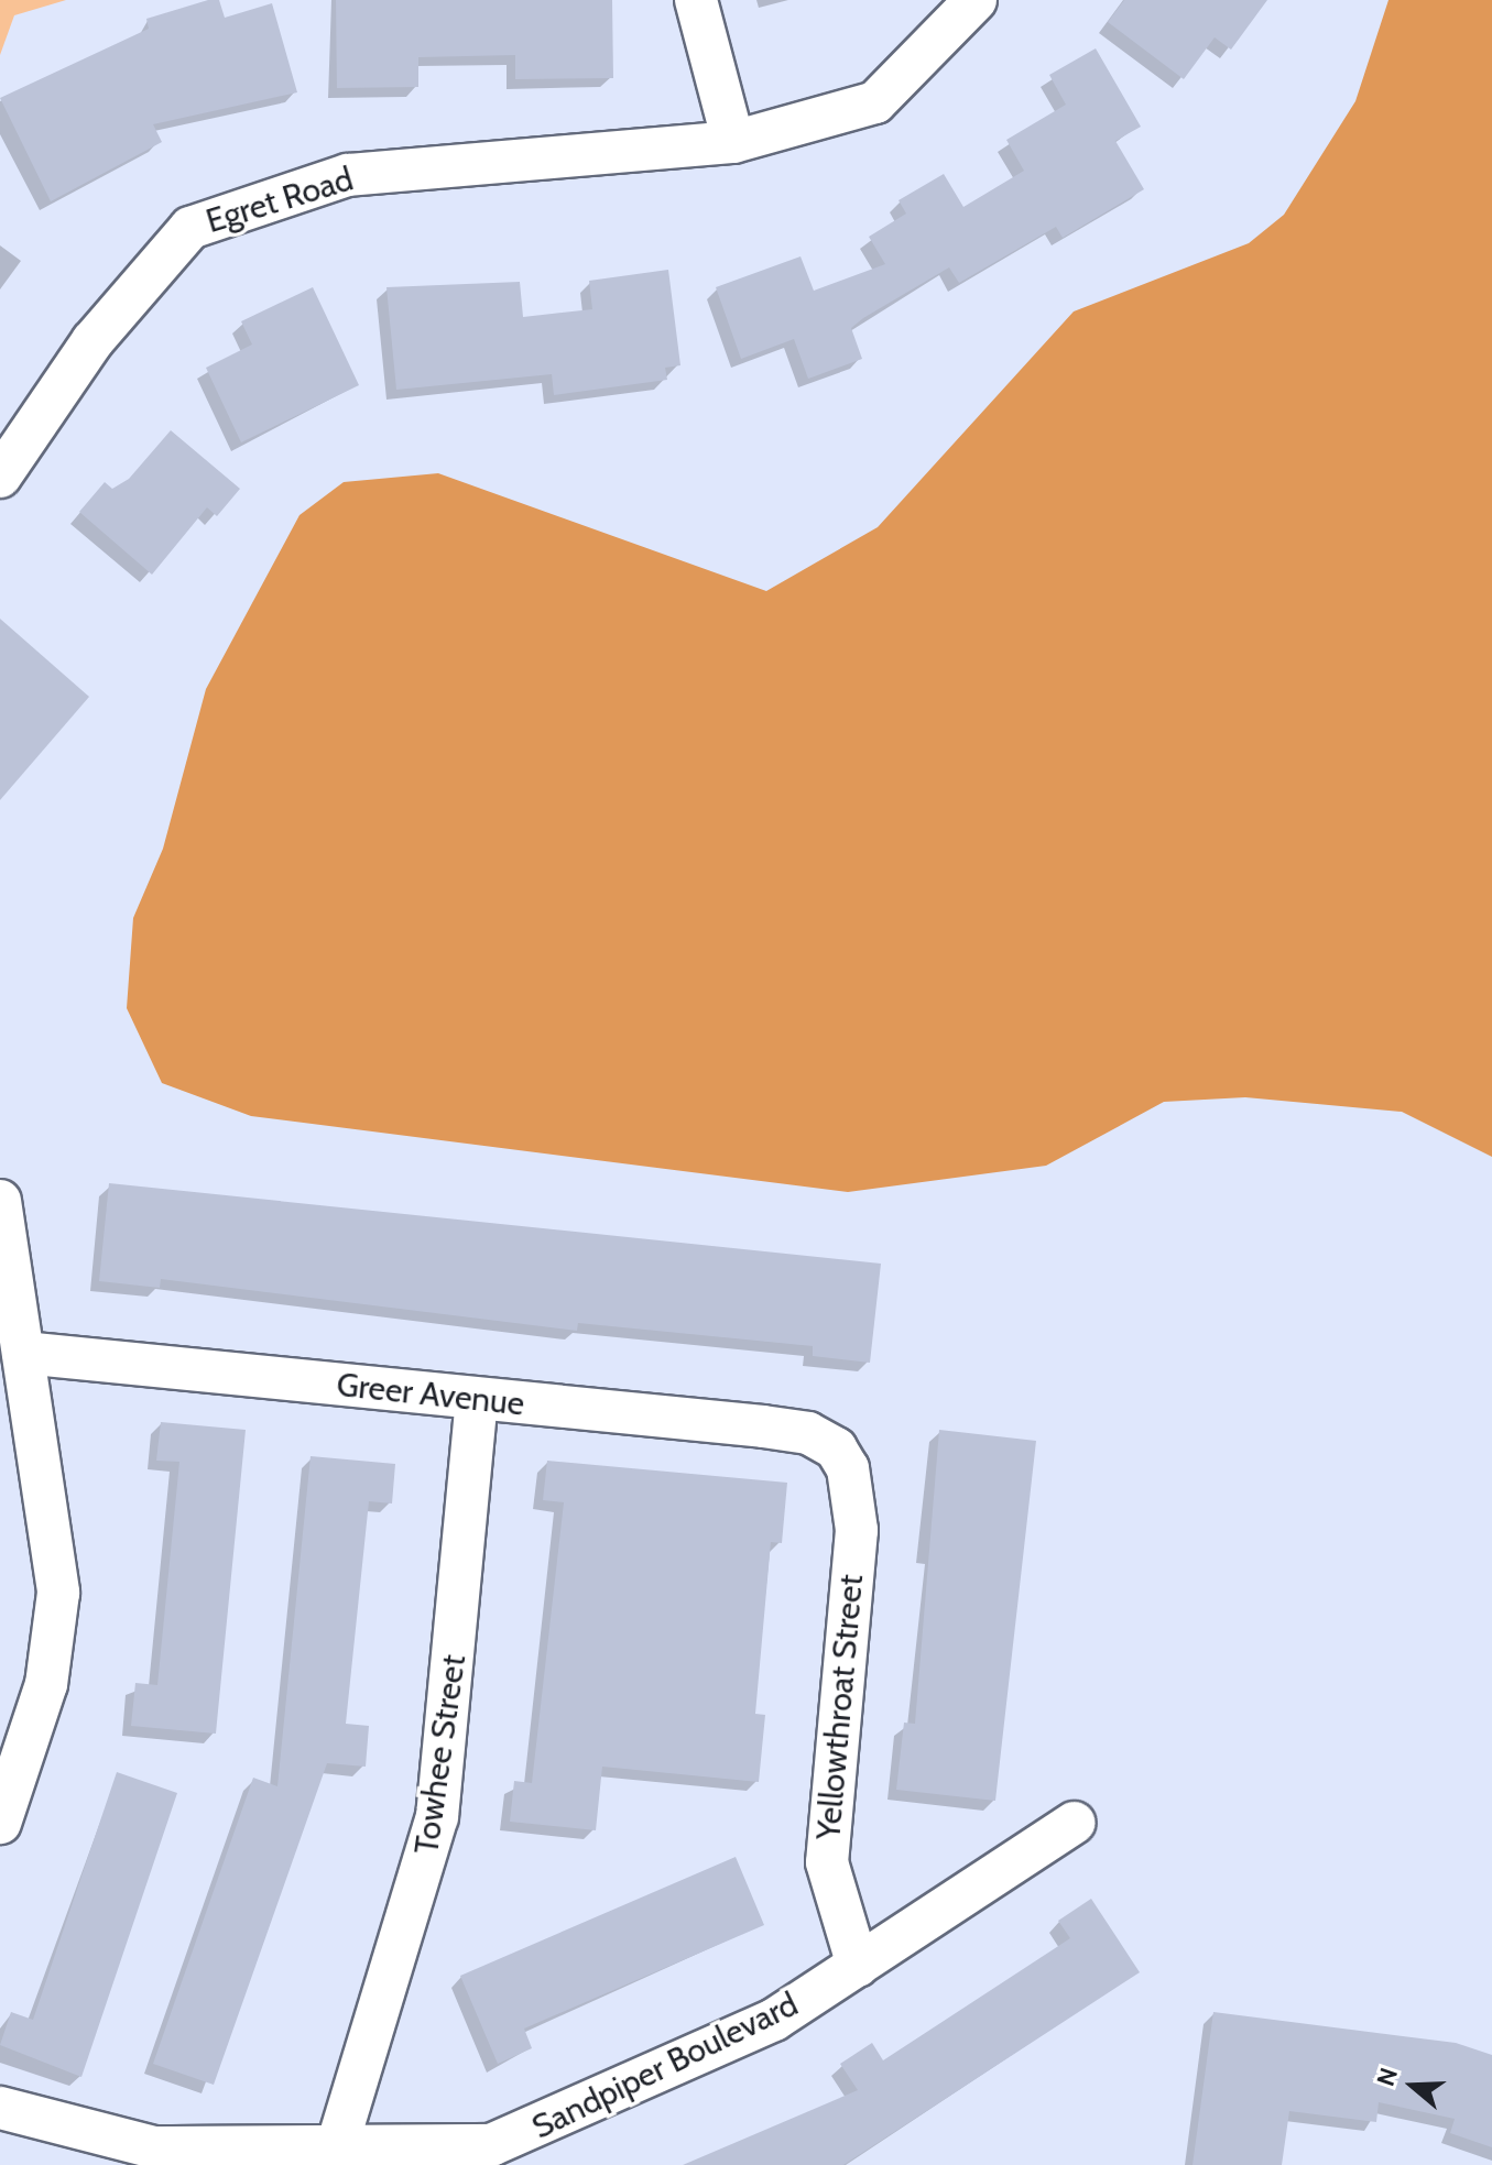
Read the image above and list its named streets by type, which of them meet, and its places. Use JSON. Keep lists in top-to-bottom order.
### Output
{
  "streets": {
    "street": [
      "Egret Road",
      "Greer Avenue",
      "Yellowthroat Street",
      "Towhee Street",
      "Sandpiper Boulevard"
    ]
  },
  "crossings": [
    ["Greer Avenue", "Yellowthroat Street"],
    ["Greer Avenue", "Towhee Street"],
    ["Yellowthroat Street", "Sandpiper Boulevard"],
    ["Towhee Street", "Sandpiper Boulevard"]
  ],
  "north": "left"
}
